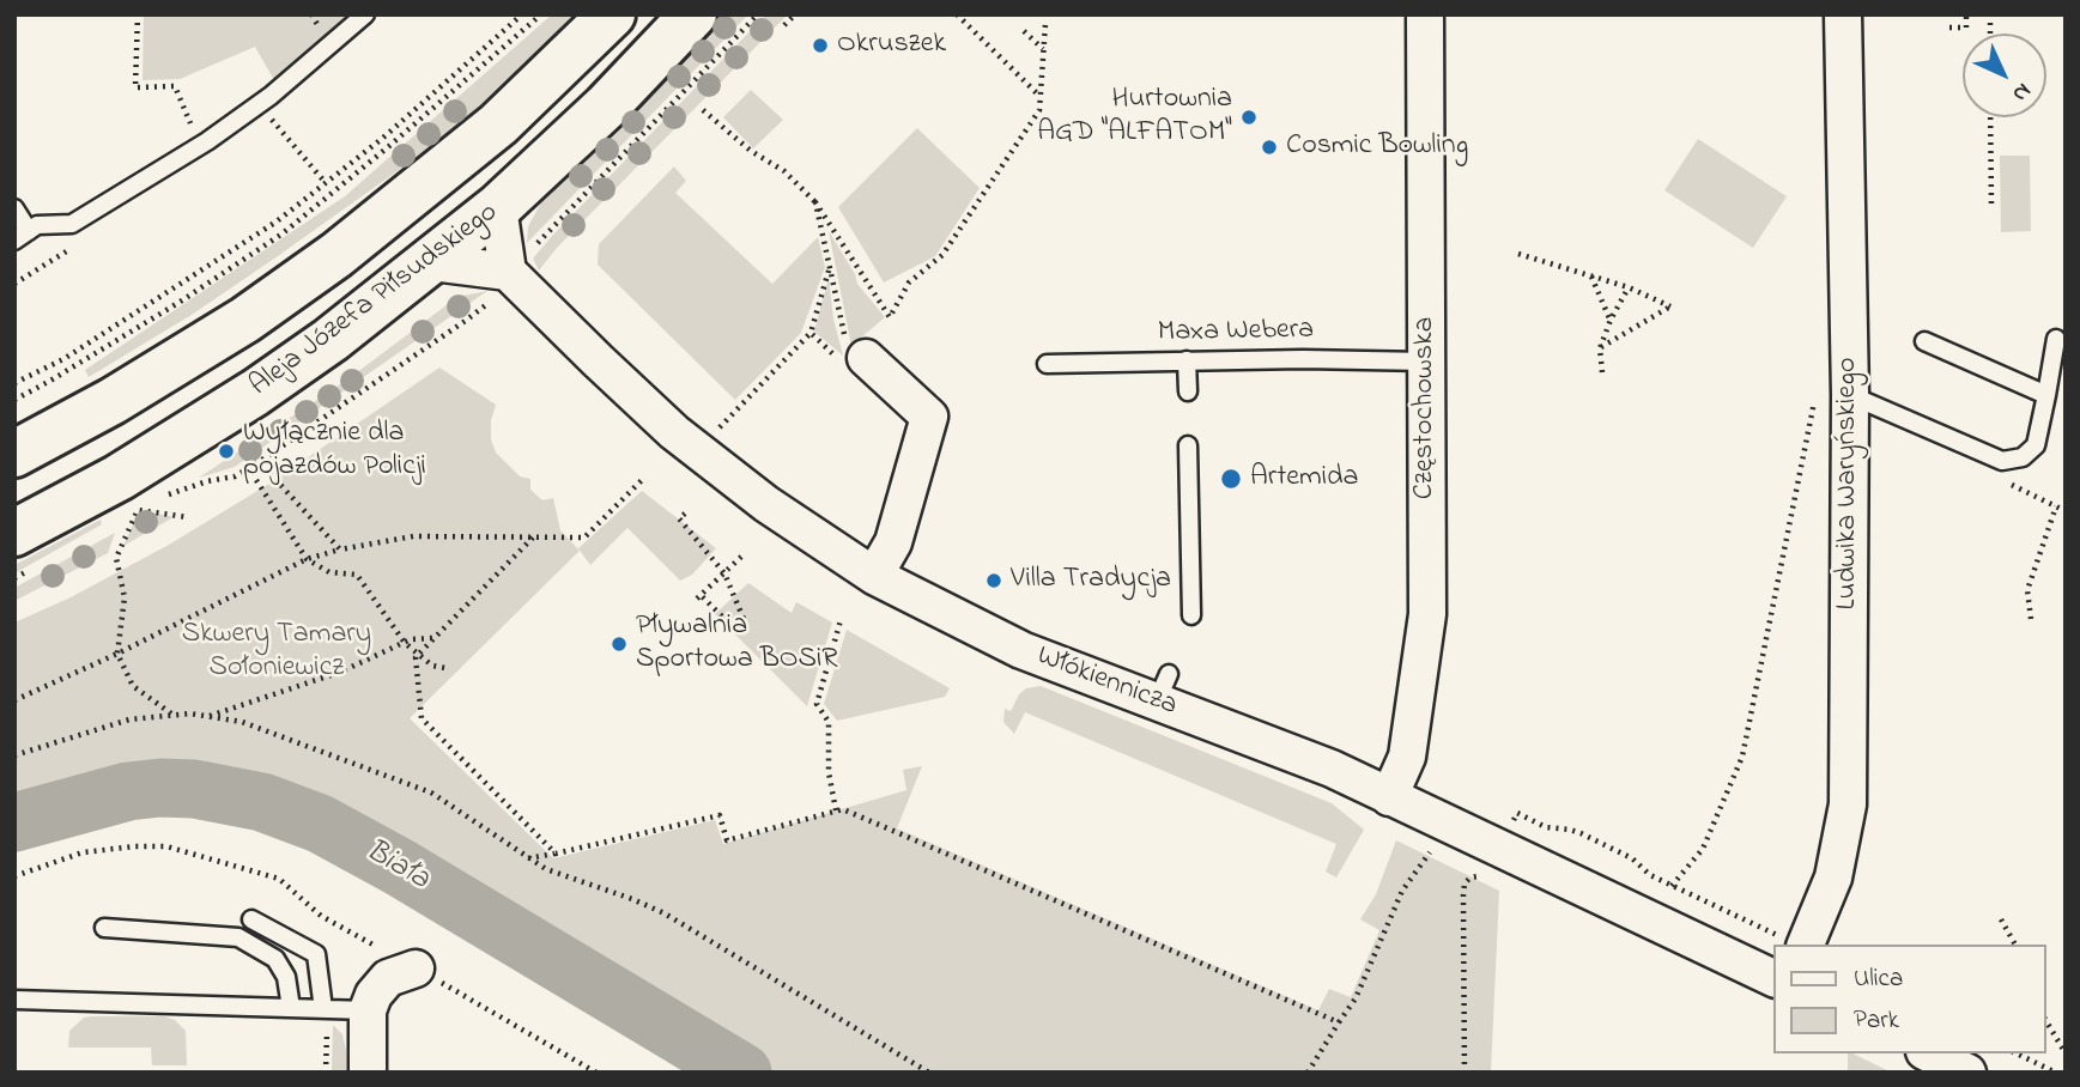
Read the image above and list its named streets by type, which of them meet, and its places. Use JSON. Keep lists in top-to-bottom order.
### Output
{
  "streets": {
    "main road": ["Aleja Józefa Piłsudskiego"],
    "street": ["Częstochowska", "Ludwika Waryńskiego", "Włókiennicza"],
    "lane": ["Maxa Webera"]
  },
  "crossings": [
    ["Maxa Webera", "Częstochowska"],
    ["Częstochowska", "Włókiennicza"]
  ],
  "water": ["Biała"],
  "parks": ["Skwery Tamary Sołoniewicz"],
  "places": [
    "Okruszek",
    "Hurtownia AGD \"ALFATOM\"",
    "Cosmic Bowling",
    "Wyłącznie dla pojazdów Policji",
    "Artemida",
    "Villa Tradycja",
    "Pływalnia Sportowa BOSiR"
  ],
  "legend": ["Ulica", "Park"],
  "north": "bottom right"
}
